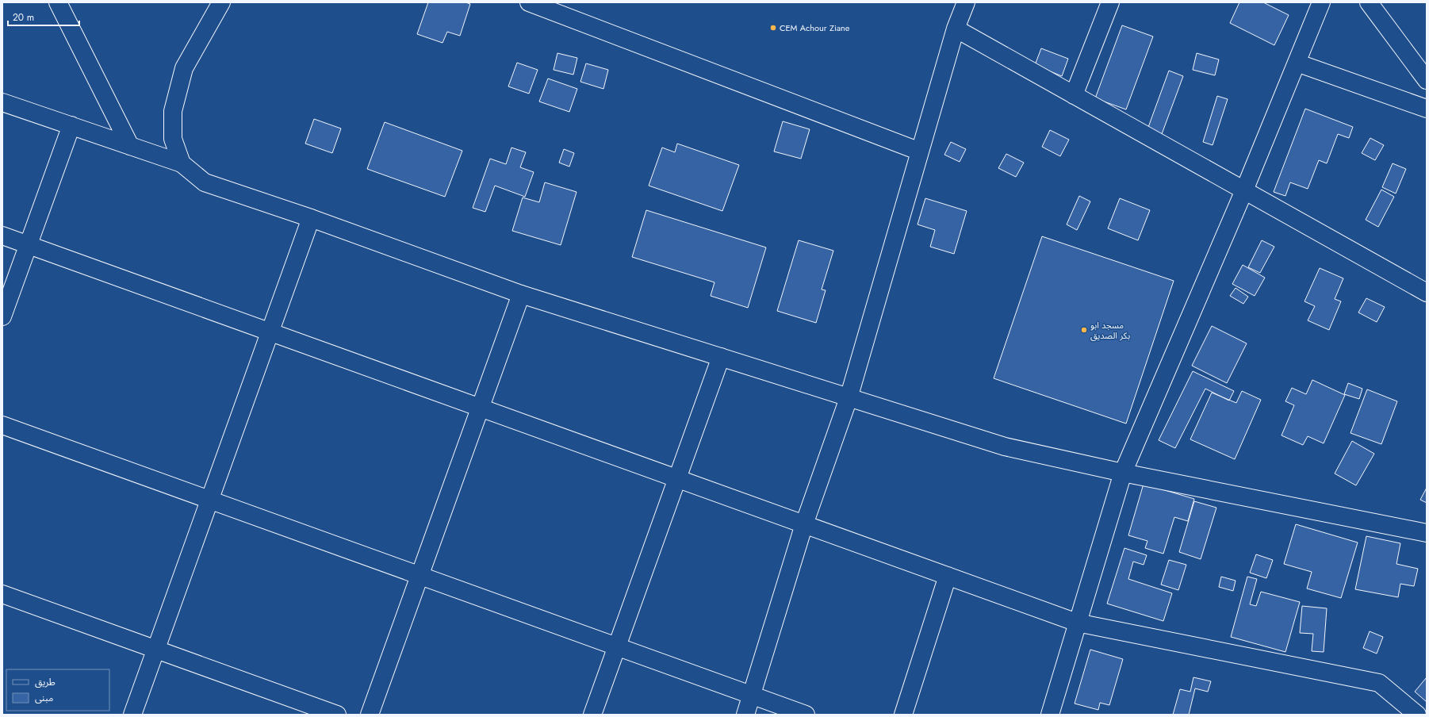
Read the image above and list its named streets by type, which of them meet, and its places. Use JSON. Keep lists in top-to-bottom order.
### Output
{
  "places": ["CEM Achour Ziane", "مسجد ابو بكر الصديق"],
  "legend": ["طريق", "مبنى"],
  "scale_bar": "20 m"
}
